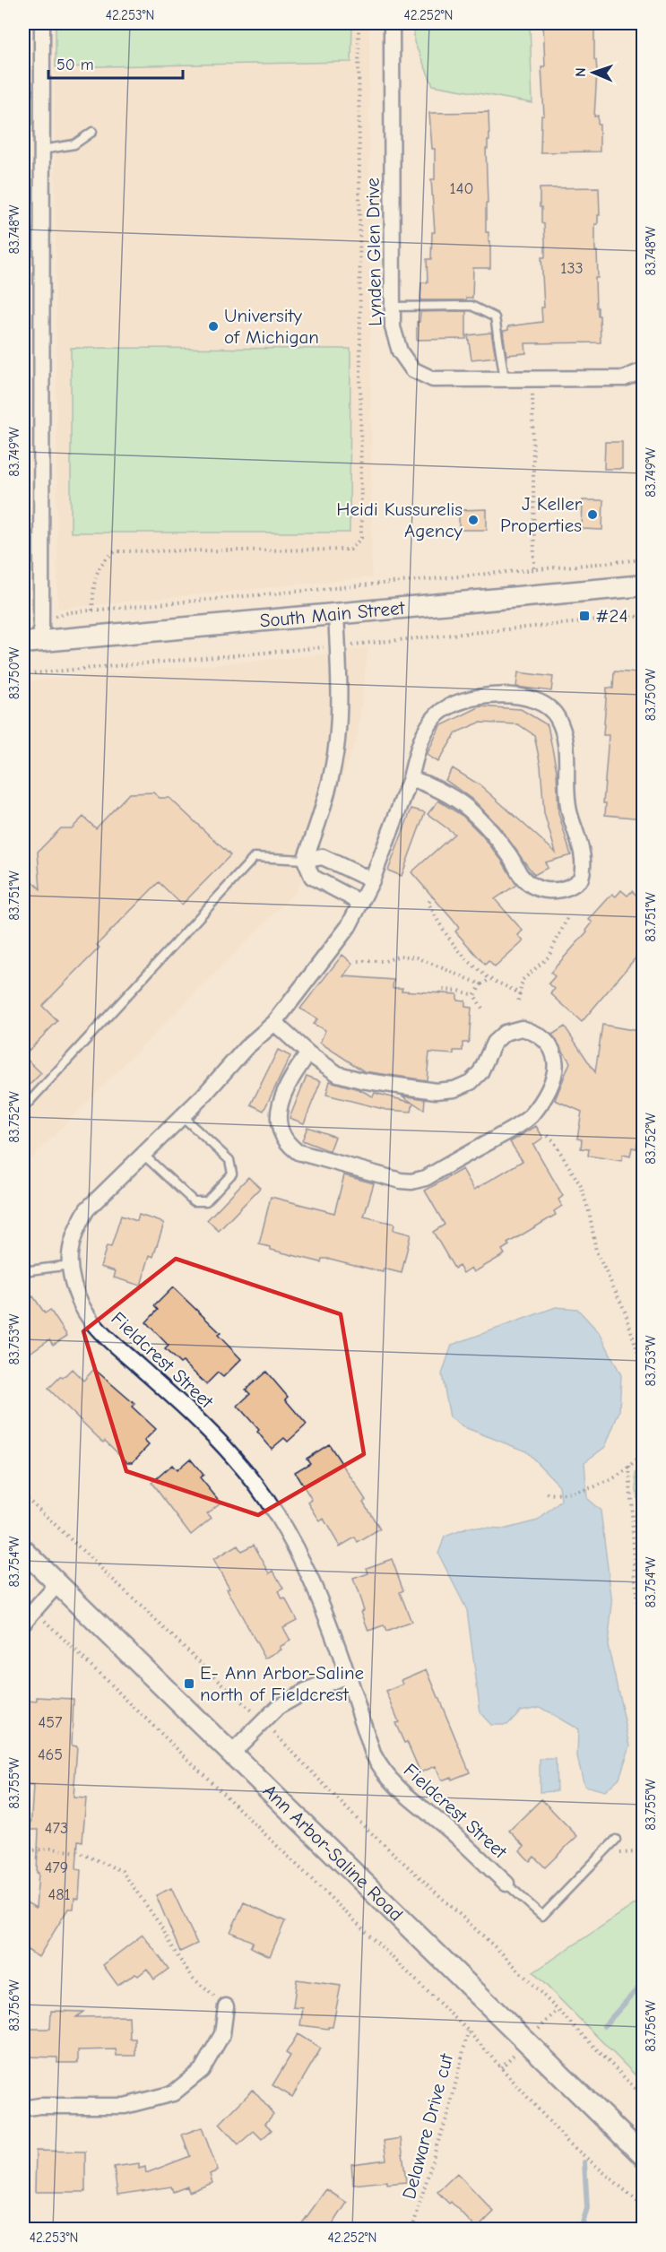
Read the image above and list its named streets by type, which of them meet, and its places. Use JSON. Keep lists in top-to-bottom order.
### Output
{
  "streets": {
    "main road": ["South Main Street", "Ann Arbor-Saline Road"],
    "street": ["Lynden Glen Drive", "Fieldcrest Street"],
    "path": ["Delaware Drive cut"]
  },
  "places": {
    "other": ["University of Michigan", "J Keller Properties", "Heidi Kussurelis Agency"],
    "transit": ["#24", "E- Ann Arbor-Saline north of Fieldcrest"]
  },
  "house_numbers": [
    "140",
    "133",
    "457",
    "465",
    "473",
    "479",
    "481"
  ],
  "scale_bar": "50 m",
  "north": "left",
  "coordinates": [
    "42.253°N",
    "42.252°N",
    "83.748°W",
    "83.749°W",
    "83.750°W",
    "83.751°W",
    "83.752°W",
    "83.753°W",
    "83.754°W",
    "83.755°W",
    "83.756°W"
  ]
}
